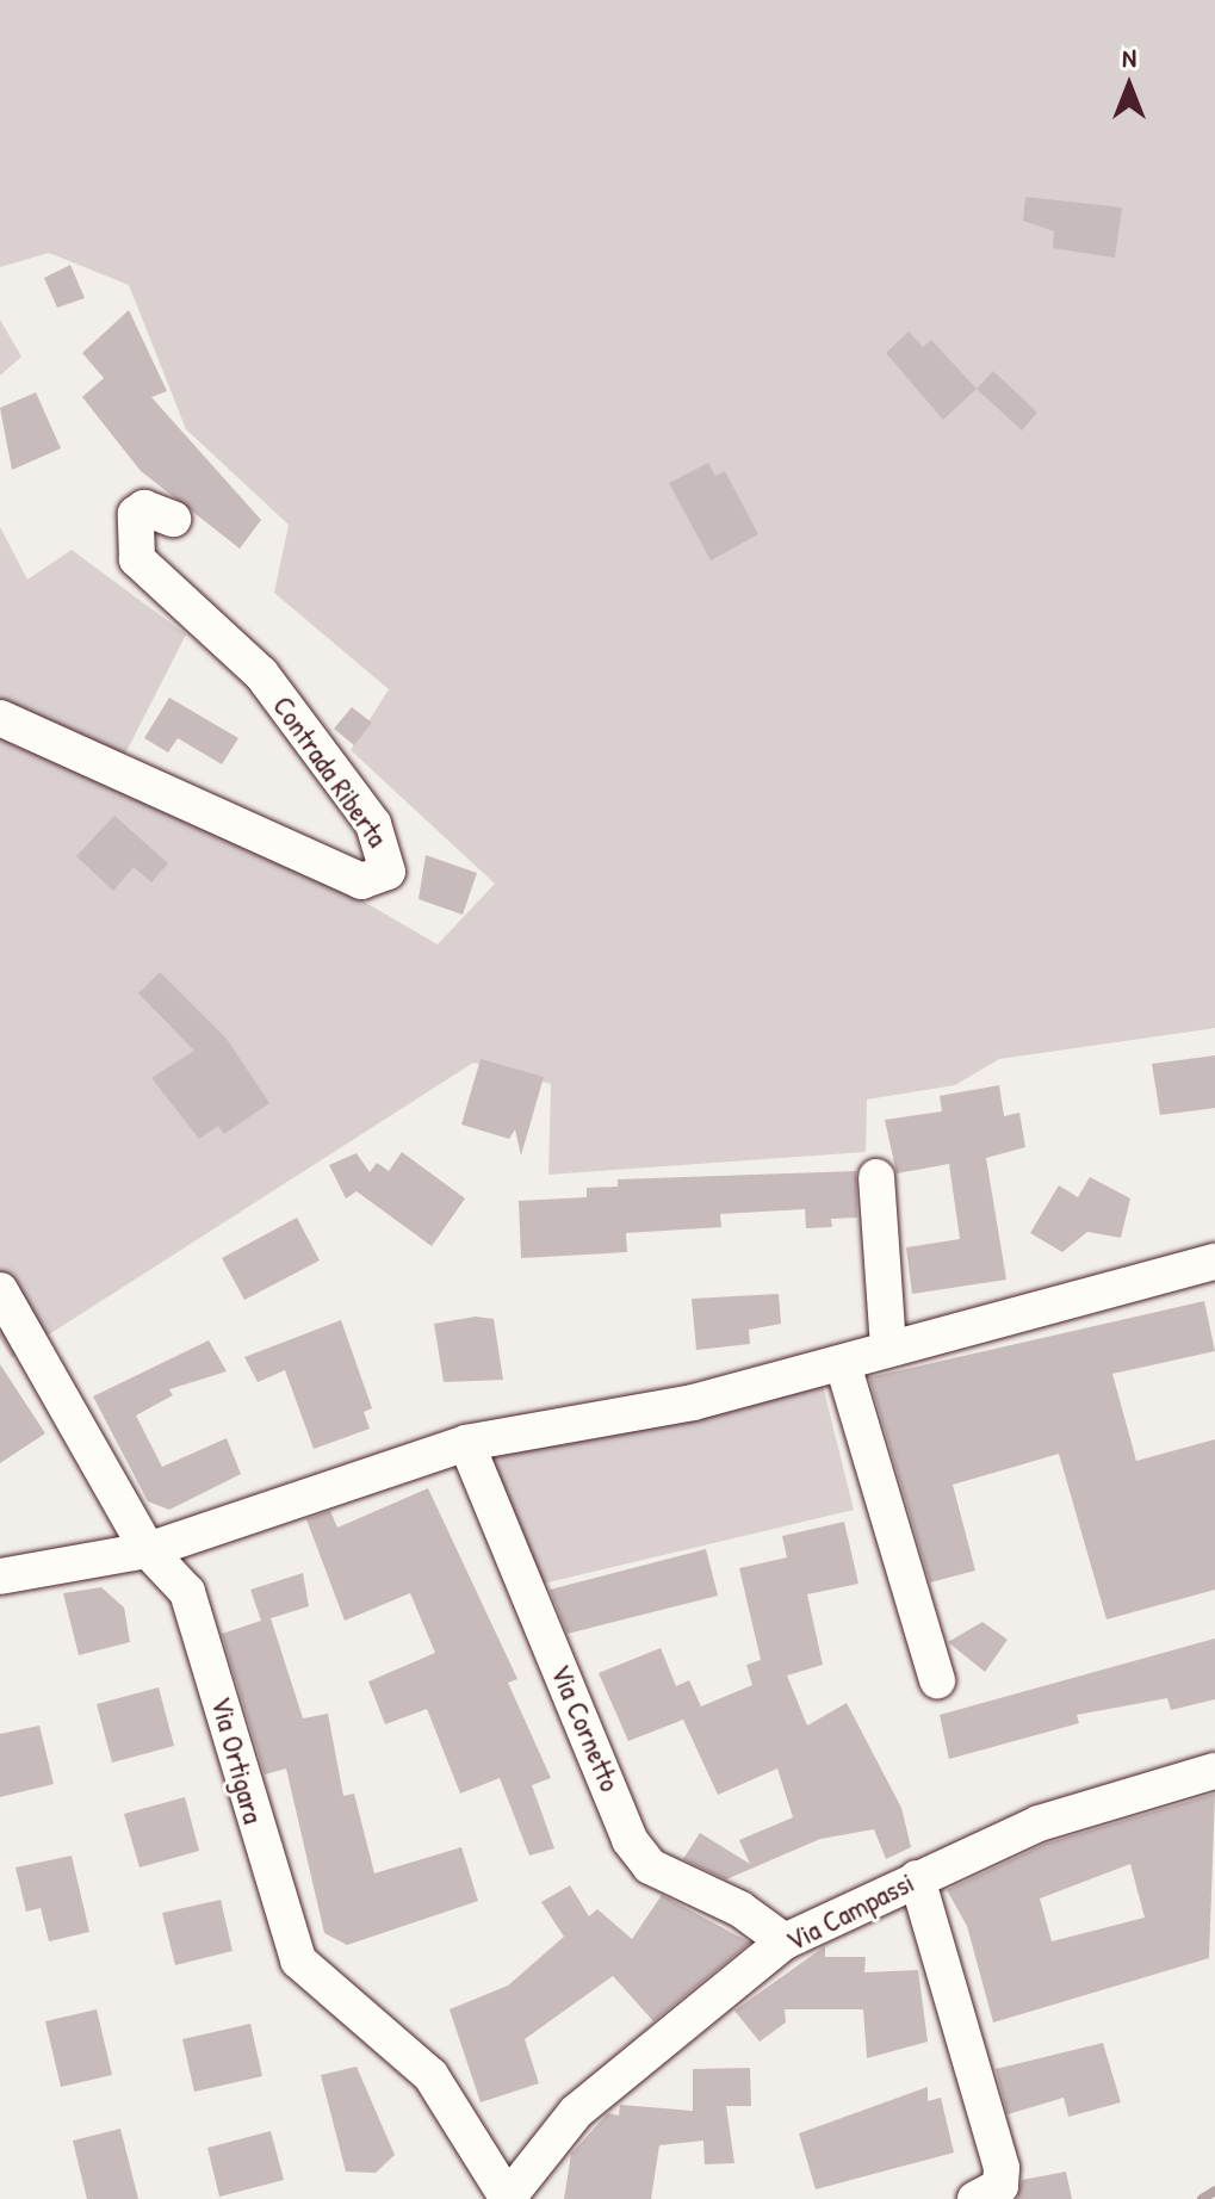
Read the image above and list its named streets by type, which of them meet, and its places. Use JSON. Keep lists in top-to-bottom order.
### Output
{
  "streets": {
    "street": [
      "Contrada Riberta",
      "Via Cornetto",
      "Via Ortigara",
      "Via Campassi"
    ]
  },
  "crossings": [
    ["Via Cornetto", "Via Campassi"],
    ["Via Ortigara", "Via Campassi"]
  ],
  "north": "top"
}
